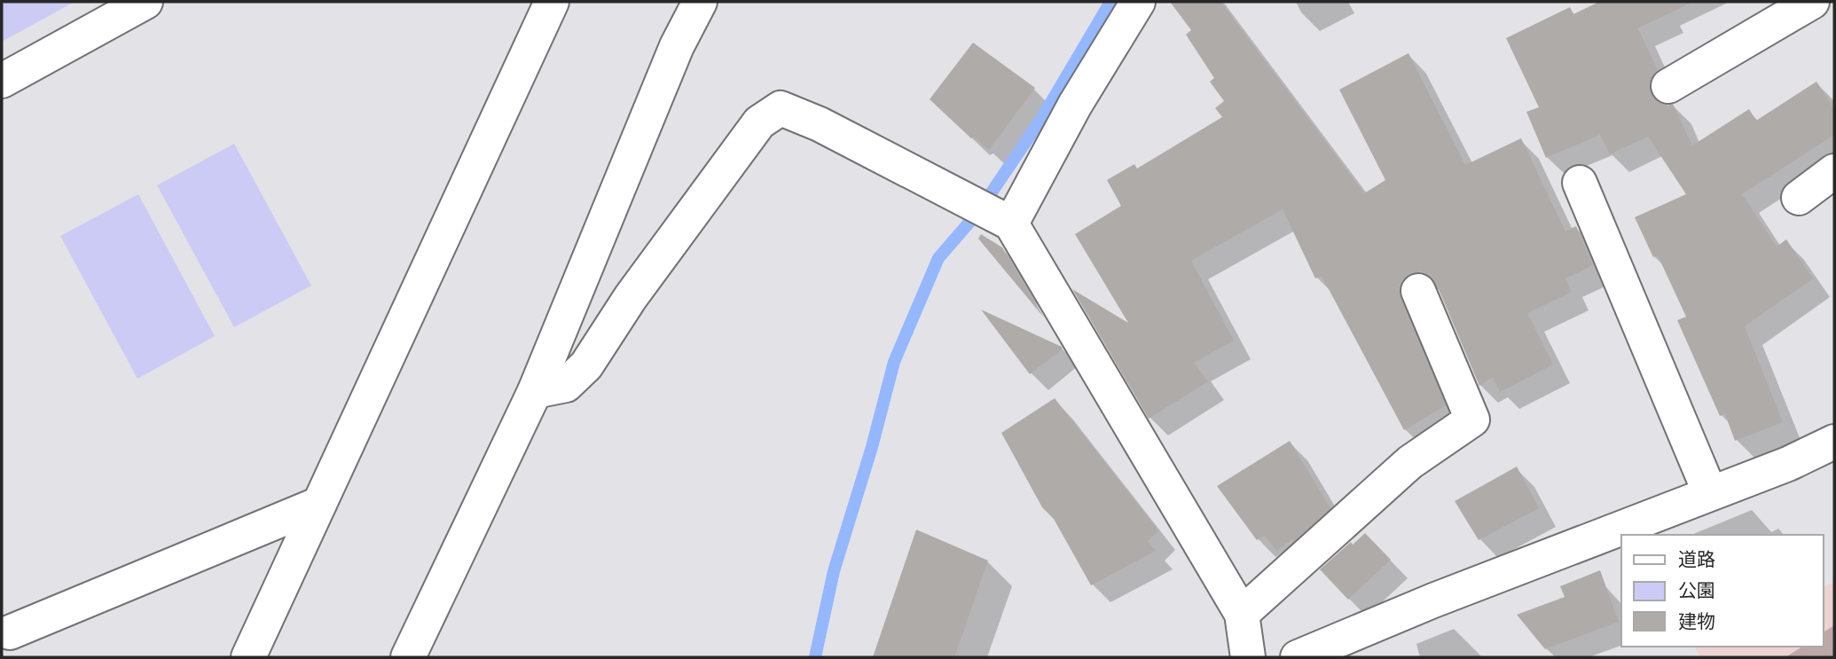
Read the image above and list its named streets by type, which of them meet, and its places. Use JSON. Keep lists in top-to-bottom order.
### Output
{
  "legend": ["道路", "公園", "建物"]
}
